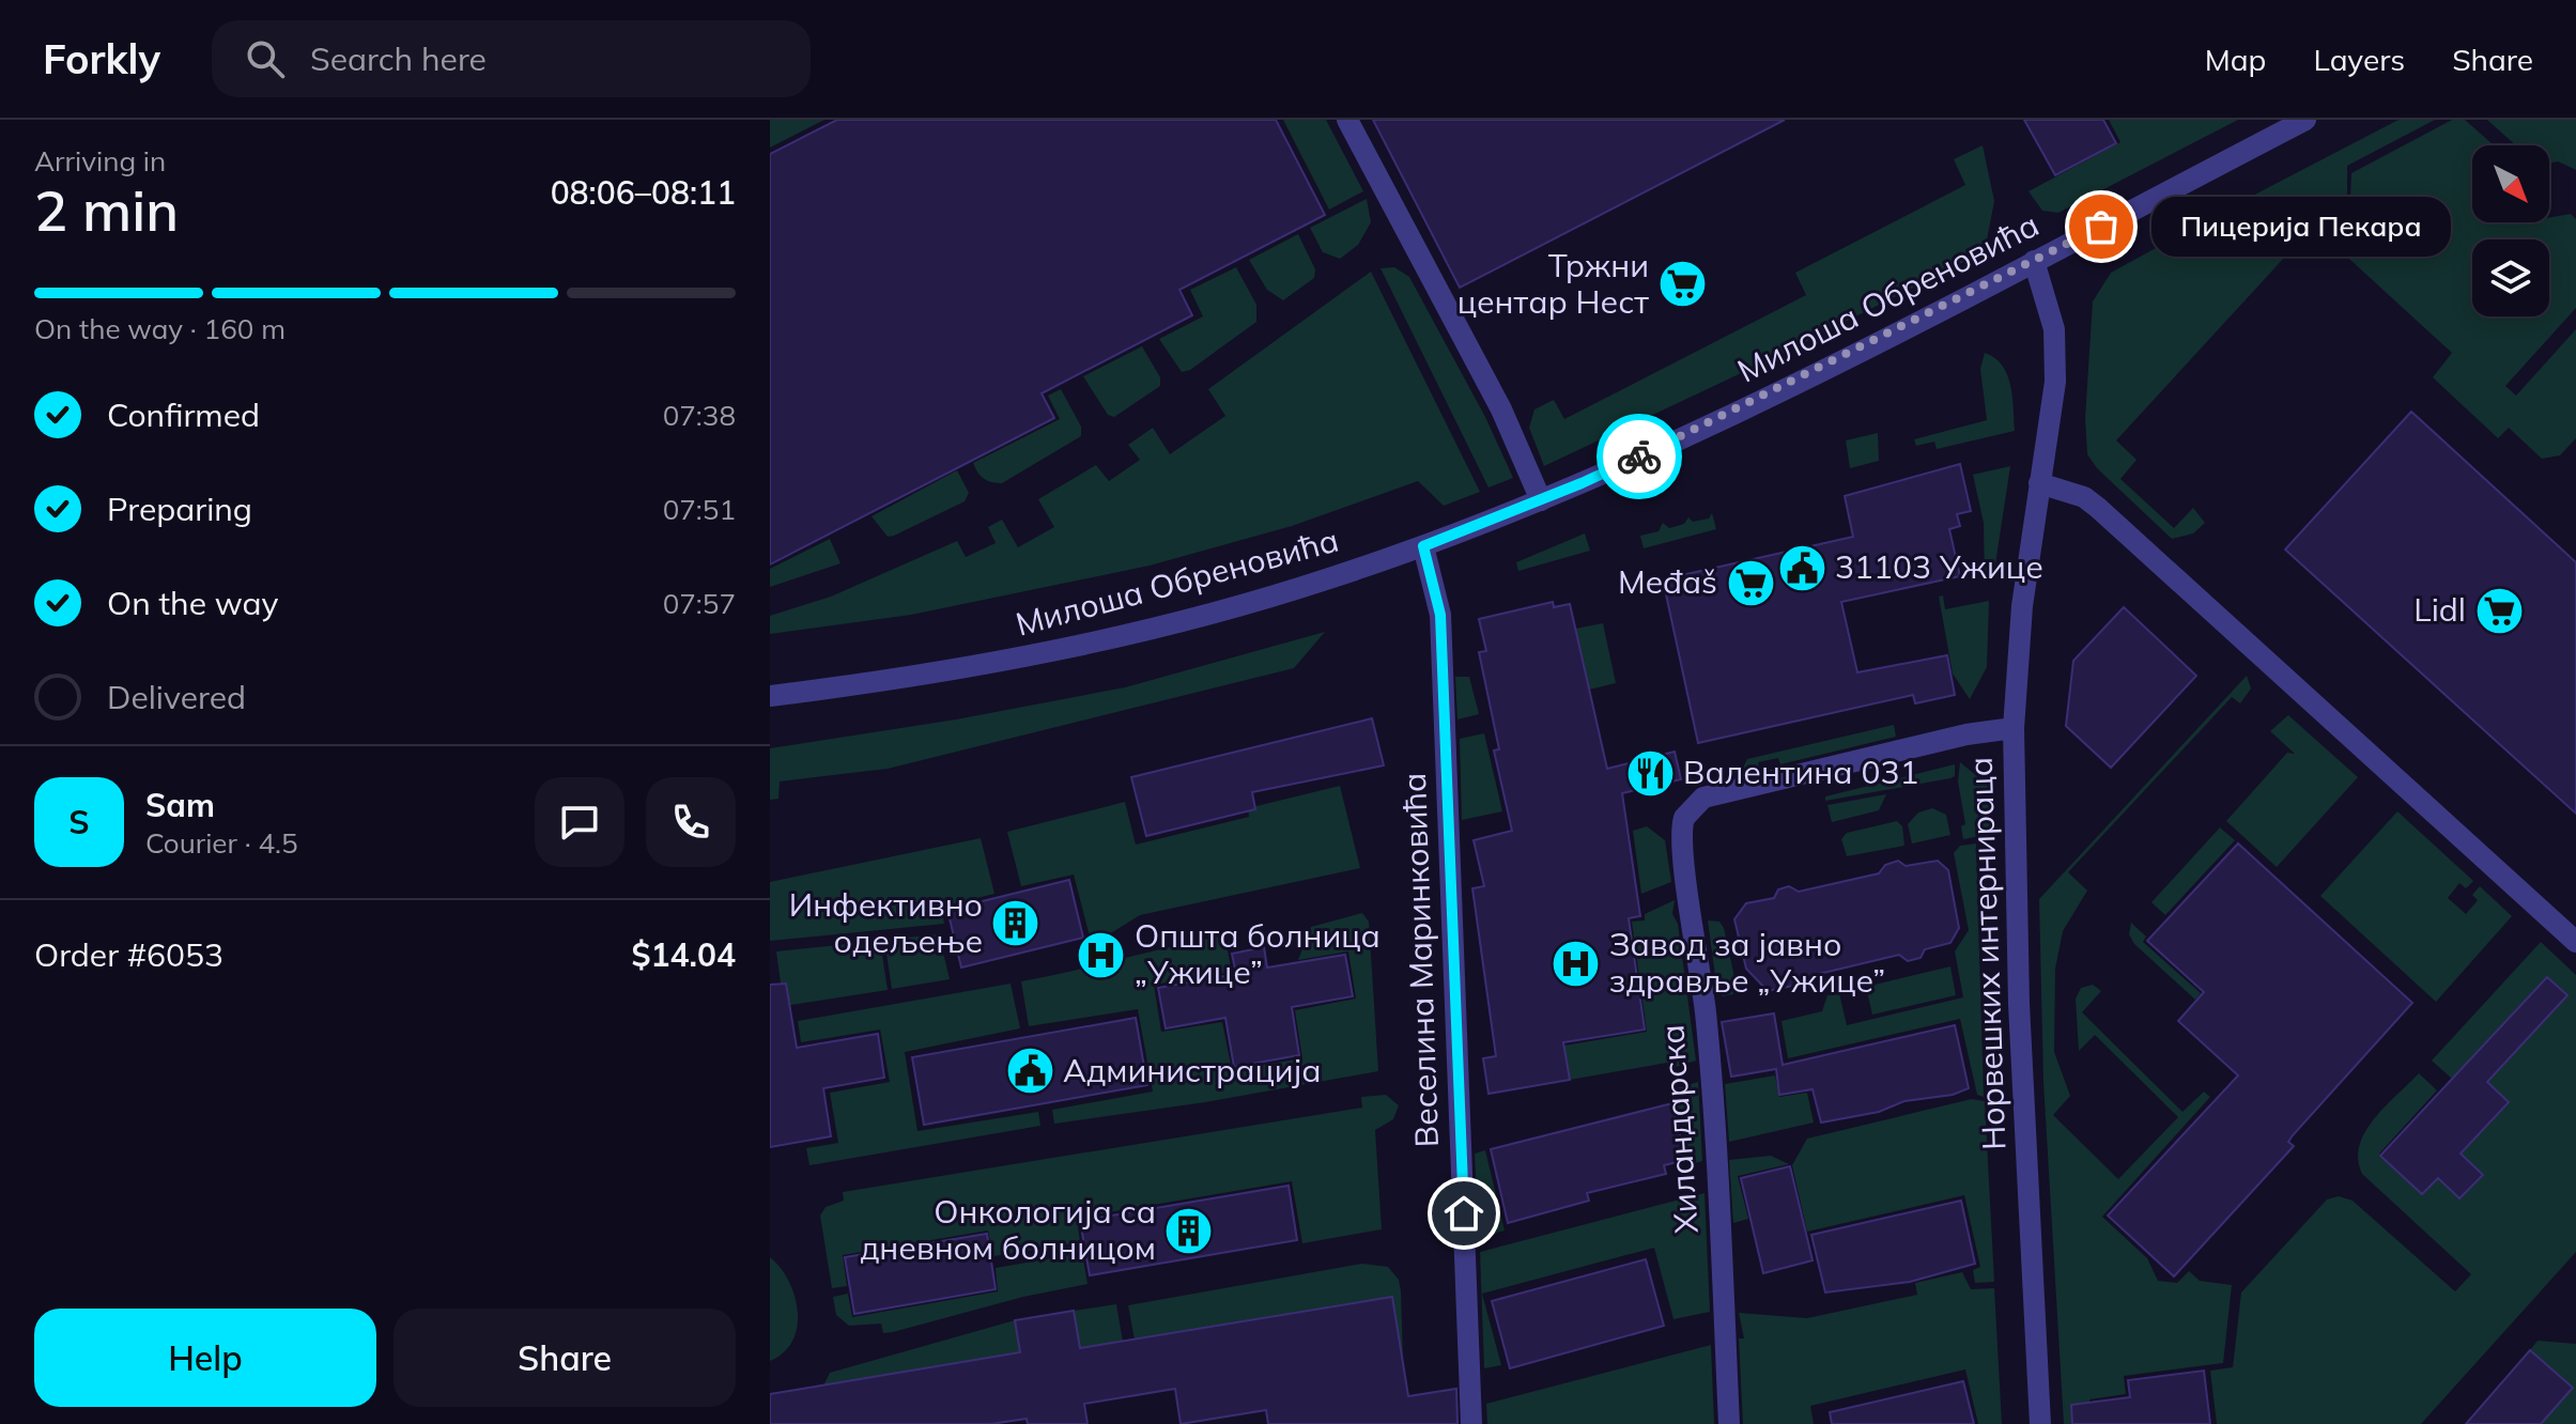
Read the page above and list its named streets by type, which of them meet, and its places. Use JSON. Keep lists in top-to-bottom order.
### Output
{
  "streets": {
    "street": [
      "Милоша Обреновића",
      "Норвешких интернираца",
      "Веселина Маринковића",
      "Хиландарска"
    ]
  },
  "crossings": [
    ["Милоша Обреновића", "Норвешких интернираца"],
    ["Милоша Обреновића", "Веселина Маринковића"],
    ["Норвешких интернираца", "Хиландарска"]
  ],
  "places": {
    "other": ["Пицерија Пекара"],
    "supermarket": ["Тржни центар Нест", "Međaš", "Lidl"],
    "public building": ["31103 Ужице", "Администрација"],
    "restaurant": ["Валентина 031"],
    "building": ["Инфективно одељење", "Онкологија са дневном болницом"],
    "hospital": ["Општа болница „Ужице”", "Завод за јавно здравље „Ужице”"]
  },
  "north": "bottom right",
  "page": {
    "header": "Forkly",
    "search": "Search here",
    "nav": ["Map", "Layers", "Share"],
    "heading": ["2 min", "Arriving in", "08:06–08:11"],
    "panel": [
      "Sam",
      "Courier · 4.5",
      "Order #6053",
      "$14.04"
    ],
    "bubble": "Пицерија Пекара",
    "bar": "On the way · 160 m",
    "list": [
      ["Confirmed", "07:38"],
      ["Preparing", "07:51"],
      ["On the way", "07:57"],
      "Delivered"
    ],
    "round": "S",
    "buttons": ["Help", "Share"]
  }
}
